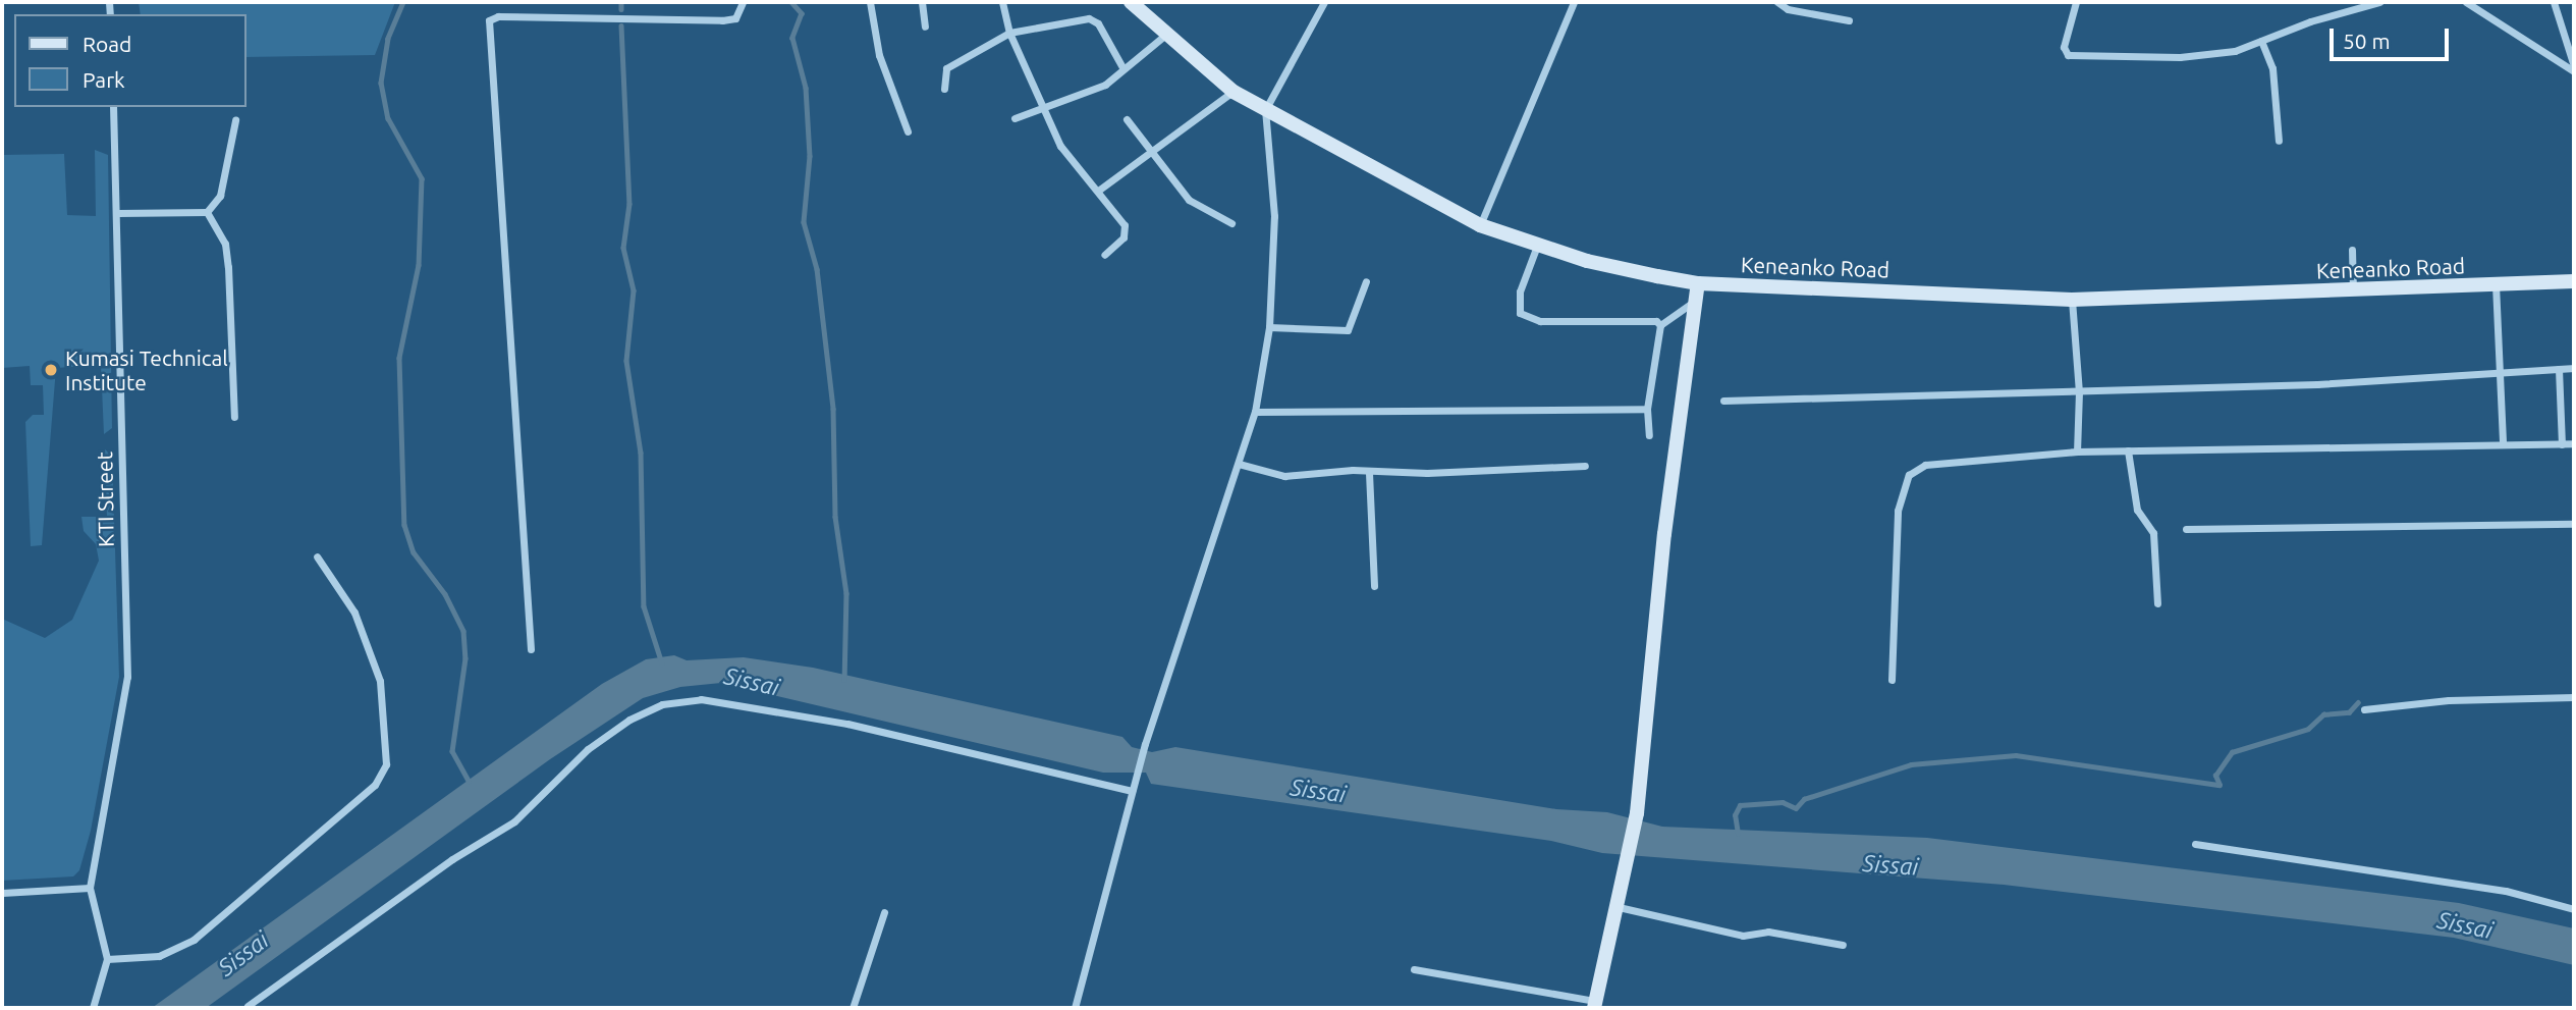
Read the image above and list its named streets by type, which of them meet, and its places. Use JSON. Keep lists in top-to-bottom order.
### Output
{
  "streets": {
    "street": ["Keneanko Road", "KTI Street"]
  },
  "water": ["Sissai"],
  "places": ["Kumasi Technical Institute"],
  "legend": ["Road", "Park"],
  "scale_bar": "50 m"
}
